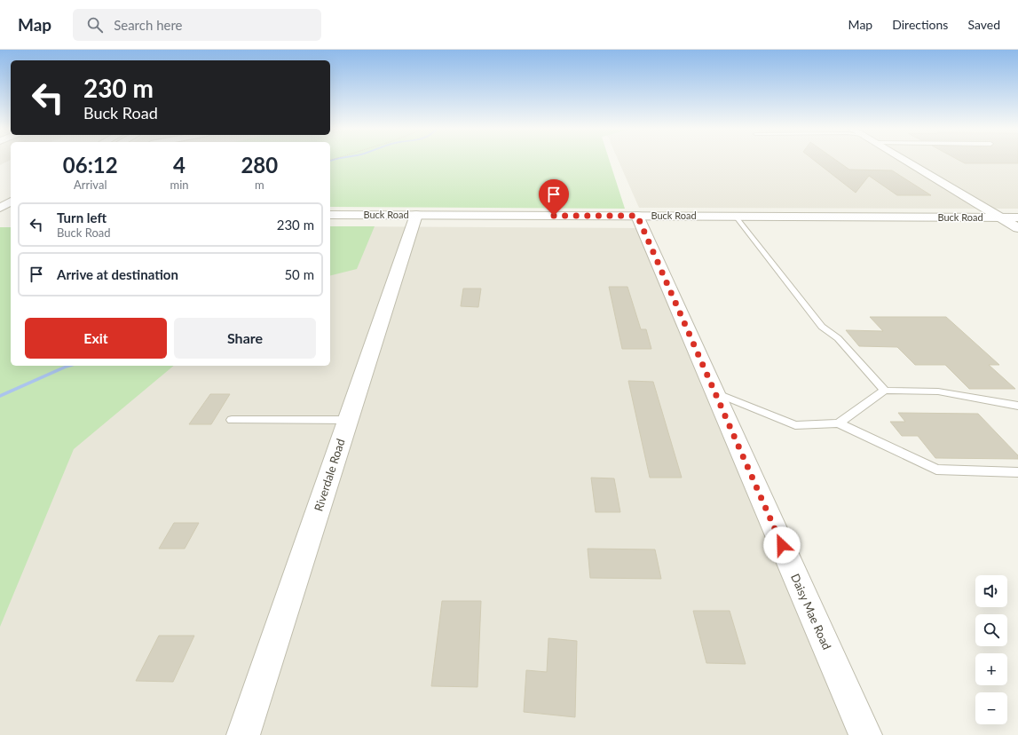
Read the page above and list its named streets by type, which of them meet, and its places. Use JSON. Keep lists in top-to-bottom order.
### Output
{
  "streets": {
    "street": ["Buck Road", "Riverdale Road", "Daisy Mae Road"]
  },
  "crossings": [
    ["Buck Road", "Riverdale Road"],
    ["Buck Road", "Daisy Mae Road"]
  ],
  "page": {
    "header": "Map",
    "search": "Search here",
    "nav": ["Map", "Directions", "Saved"],
    "turn": ["230 m", "Buck Road"],
    "eta": [
      "06:12",
      "Arrival",
      "4",
      "min",
      "280",
      "m"
    ],
    "list": [
      {
        "name": "Turn left",
        "note": "Buck Road",
        "value": "230 m"
      },
      {
        "name": "Arrive at destination",
        "value": "50 m"
      }
    ],
    "buttons": ["Exit", "Share"],
    "map_buttons": ["+", "−"]
  }
}
